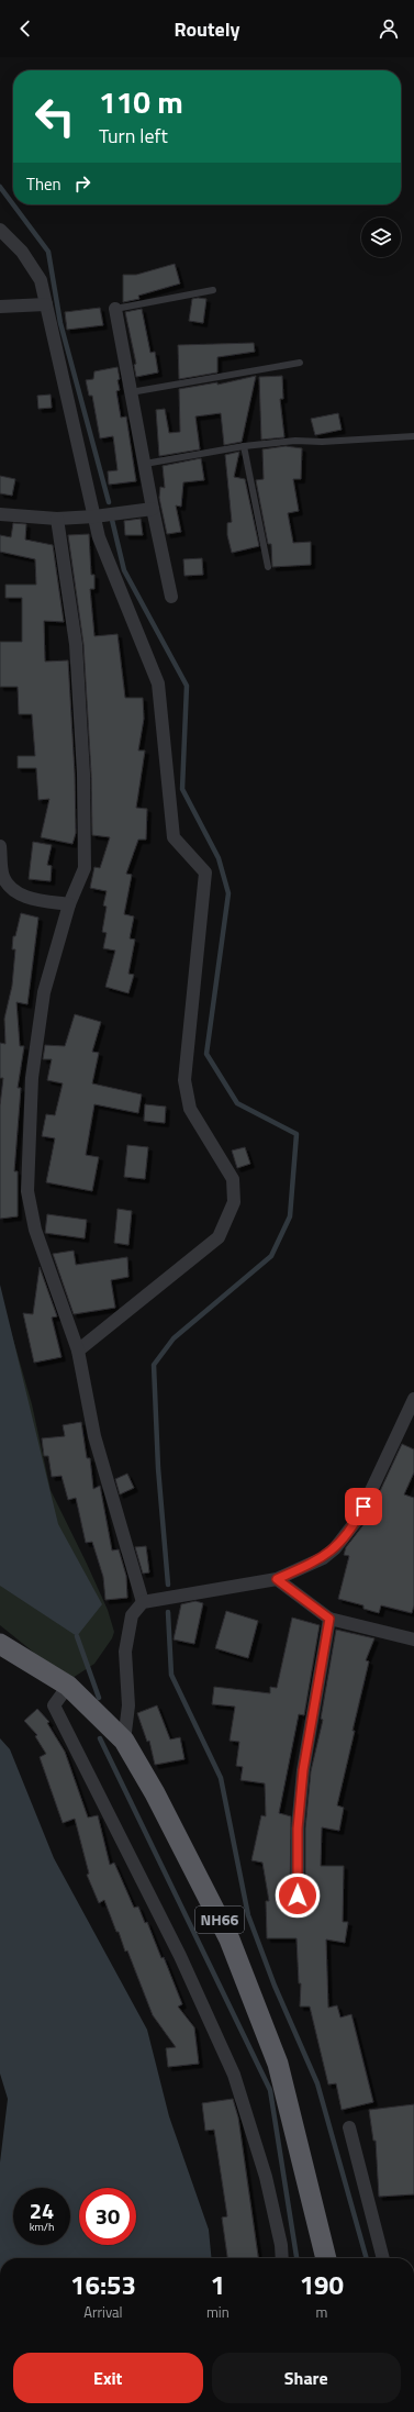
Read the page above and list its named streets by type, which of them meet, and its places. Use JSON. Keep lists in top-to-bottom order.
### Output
{
  "streets": {
    "highway": ["NH66"]
  },
  "page": {
    "header": "Routely",
    "turn": ["110 m", "Turn left"],
    "then": "Then",
    "speed": "24 km/h",
    "limit": "30",
    "eta": [
      "16:53",
      "Arrival",
      "1",
      "min",
      "190",
      "m"
    ],
    "buttons": ["Exit", "Share"]
  }
}
